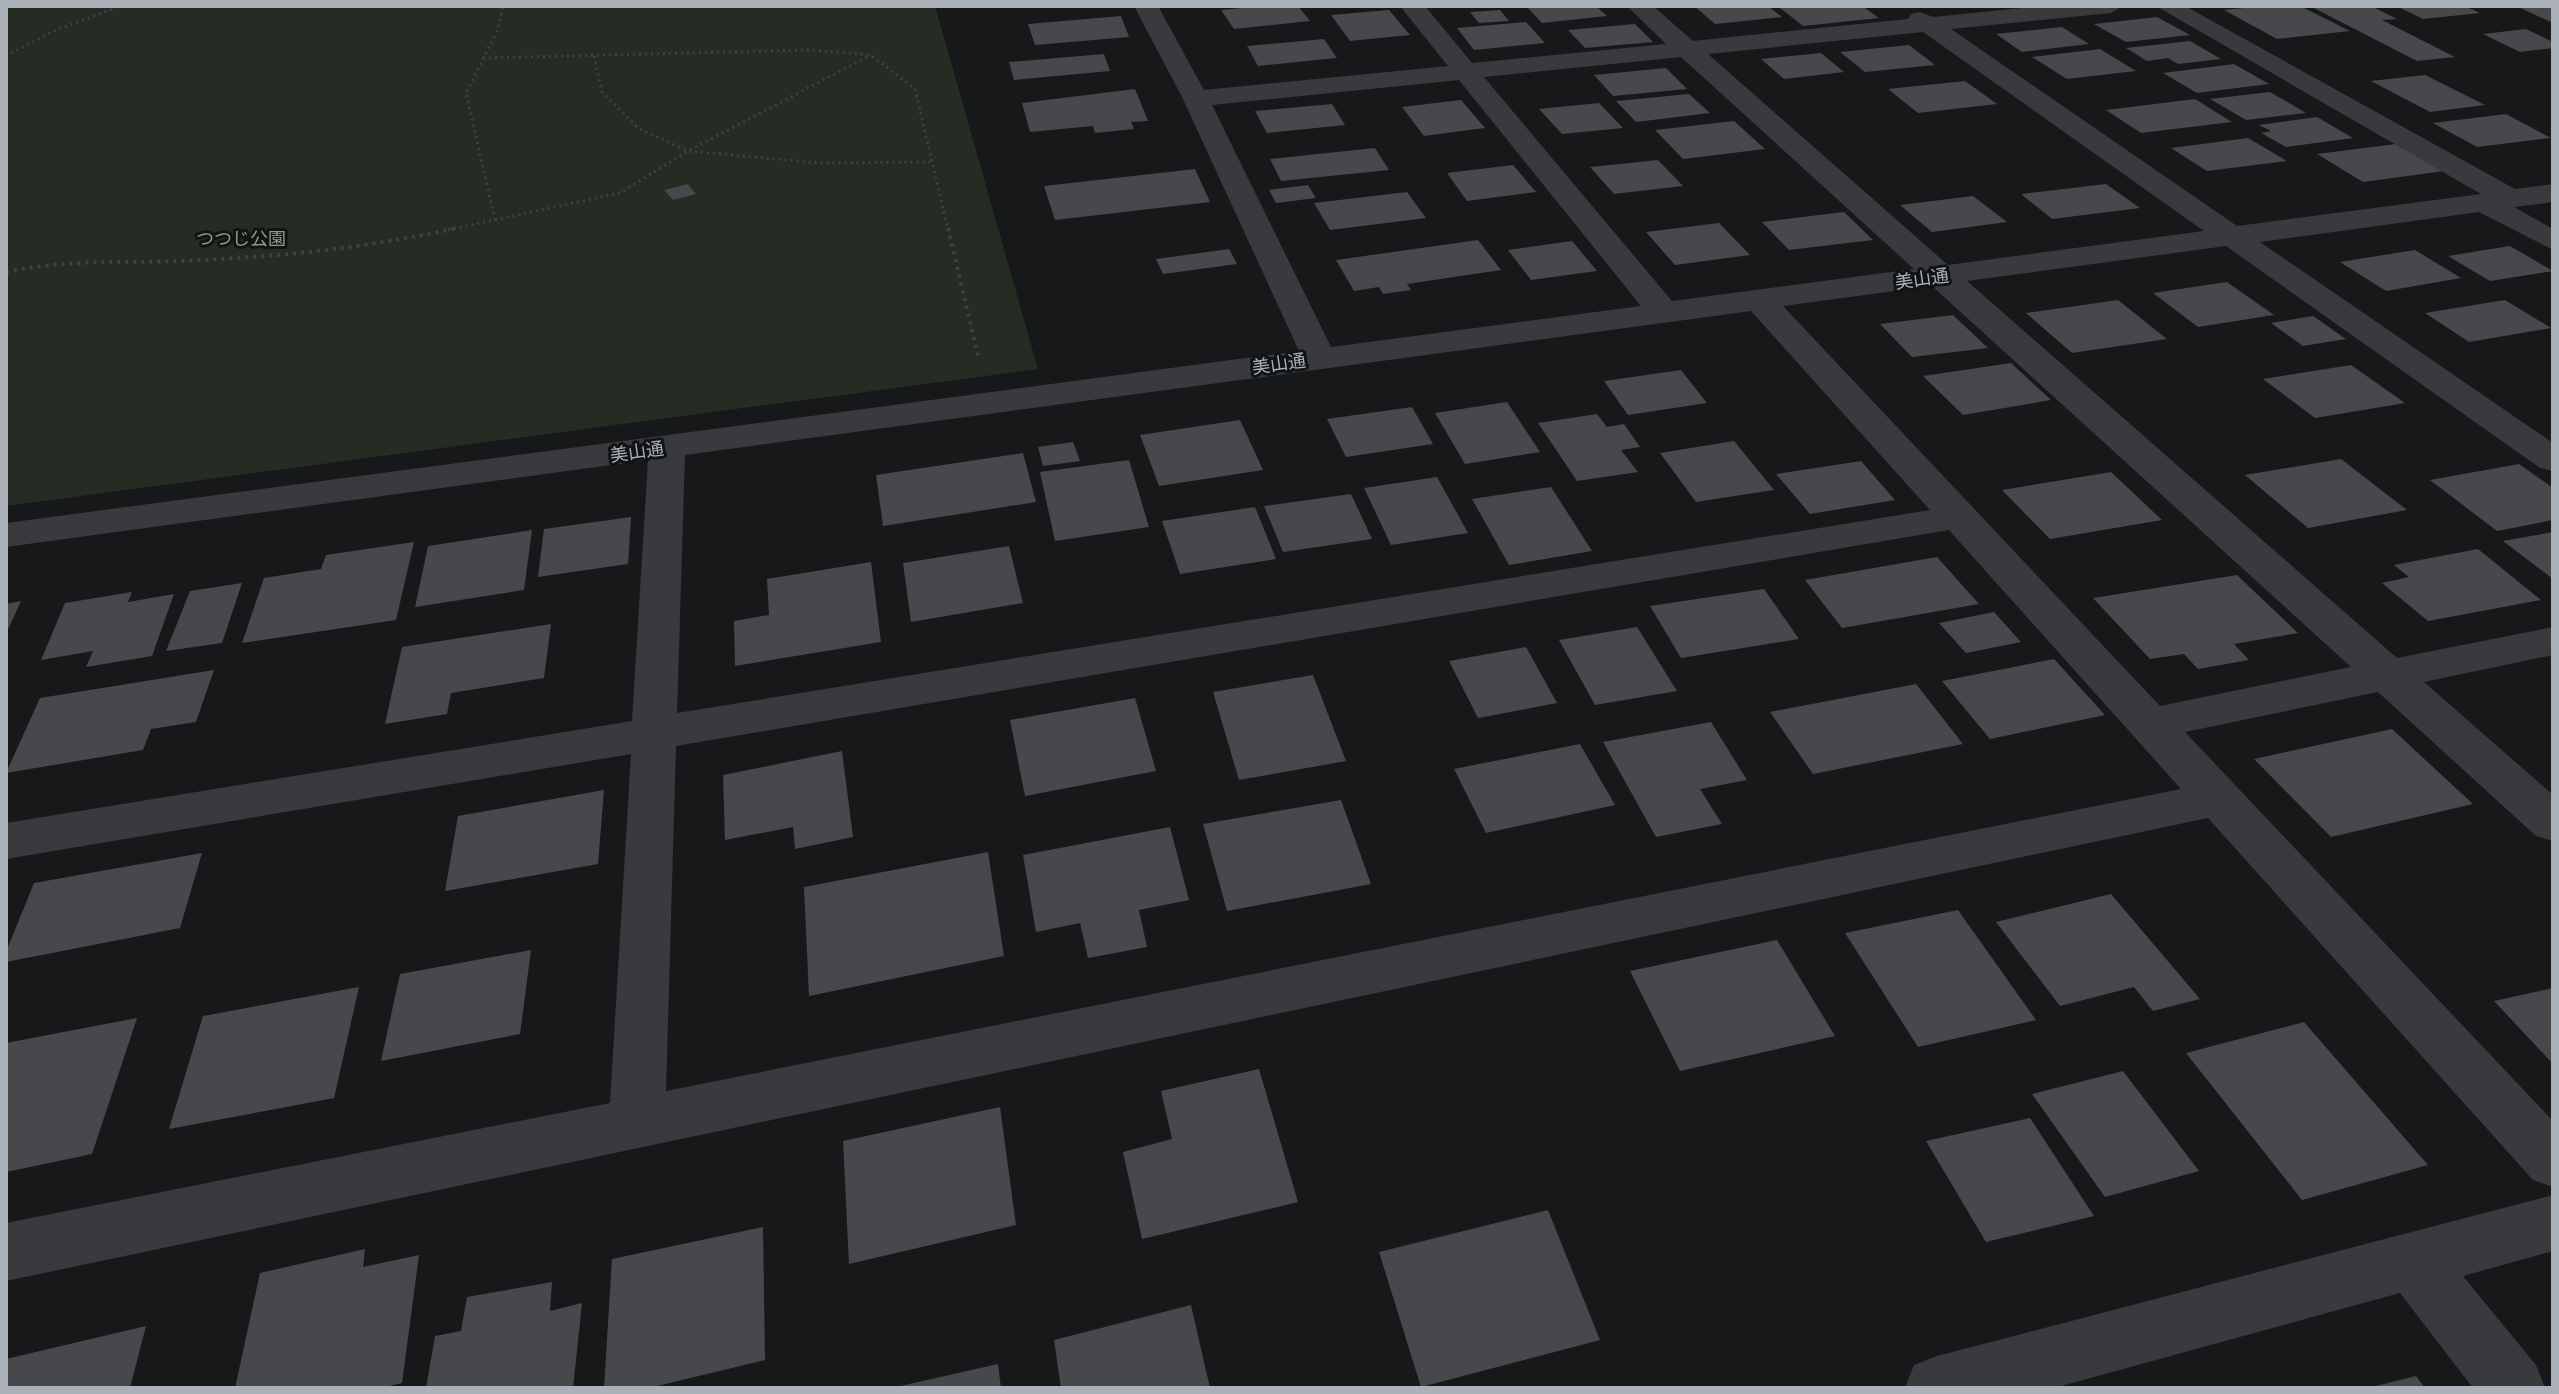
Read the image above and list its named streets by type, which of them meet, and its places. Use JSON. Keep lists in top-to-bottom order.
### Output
{
  "streets": {
    "street": ["美山通"]
  },
  "parks": ["つつじ公園"]
}
